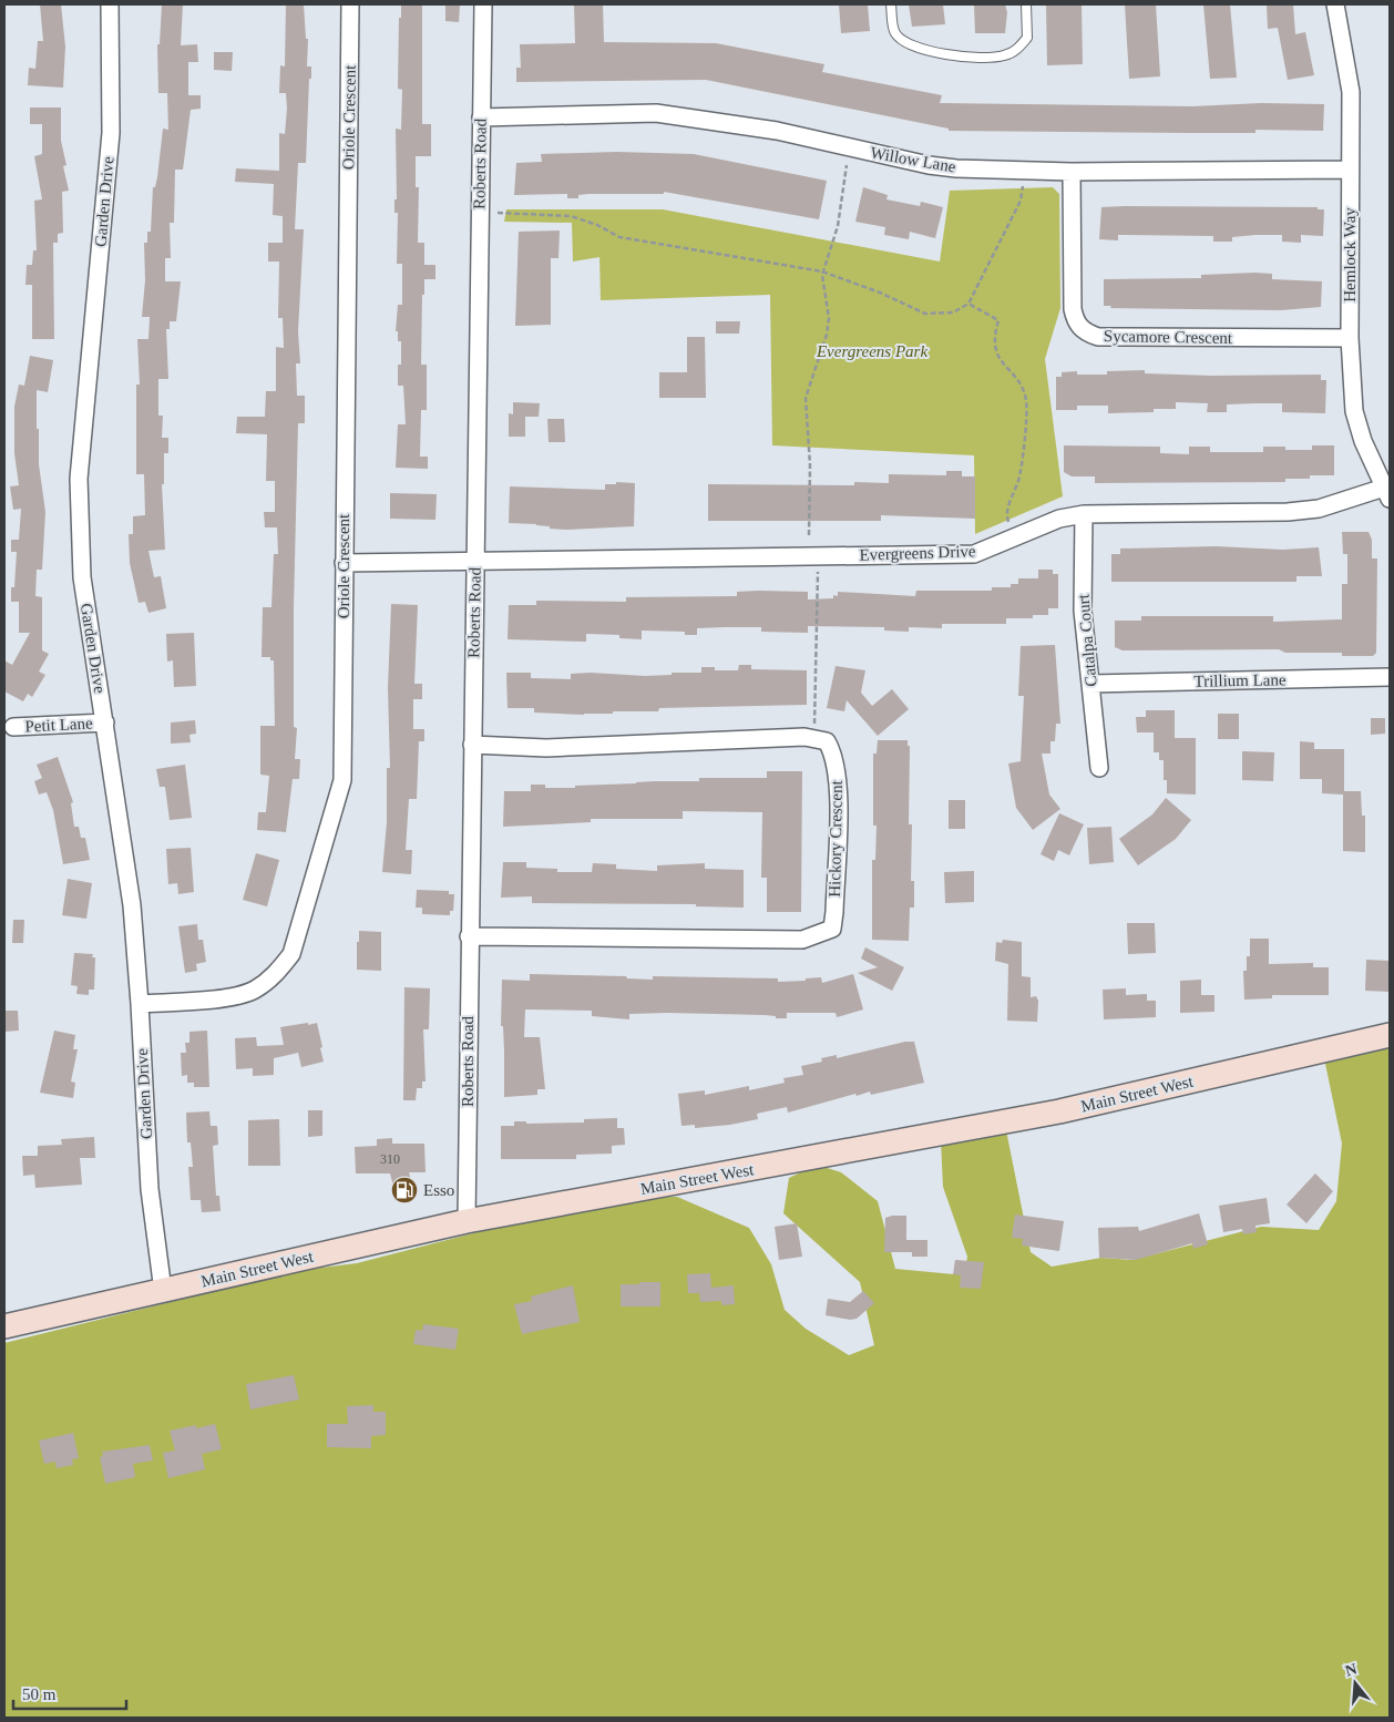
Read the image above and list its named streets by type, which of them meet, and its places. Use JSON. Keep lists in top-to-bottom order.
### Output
{
  "streets": {
    "main road": ["Main Street West"],
    "street": [
      "Oriole Crescent",
      "Willow Lane",
      "Roberts Road",
      "Garden Drive",
      "Hemlock Way",
      "Sycamore Crescent",
      "Evergreens Drive",
      "Catalpa Court",
      "Trillium Lane",
      "Petit Lane",
      "Hickory Crescent"
    ]
  },
  "crossings": [
    ["Oriole Crescent", "Garden Drive"],
    ["Oriole Crescent", "Evergreens Drive"],
    ["Willow Lane", "Roberts Road"],
    ["Willow Lane", "Hemlock Way"],
    ["Willow Lane", "Sycamore Crescent"],
    ["Roberts Road", "Evergreens Drive"],
    ["Roberts Road", "Hickory Crescent"],
    ["Roberts Road", "Main Street West"],
    ["Garden Drive", "Petit Lane"],
    ["Garden Drive", "Main Street West"],
    ["Hemlock Way", "Sycamore Crescent"],
    ["Hemlock Way", "Evergreens Drive"],
    ["Evergreens Drive", "Catalpa Court"],
    ["Catalpa Court", "Trillium Lane"]
  ],
  "parks": ["Evergreens Park"],
  "places": {
    "fuel station": ["Esso"]
  },
  "house_numbers": ["310"],
  "scale_bar": "50 m",
  "north": "top"
}
